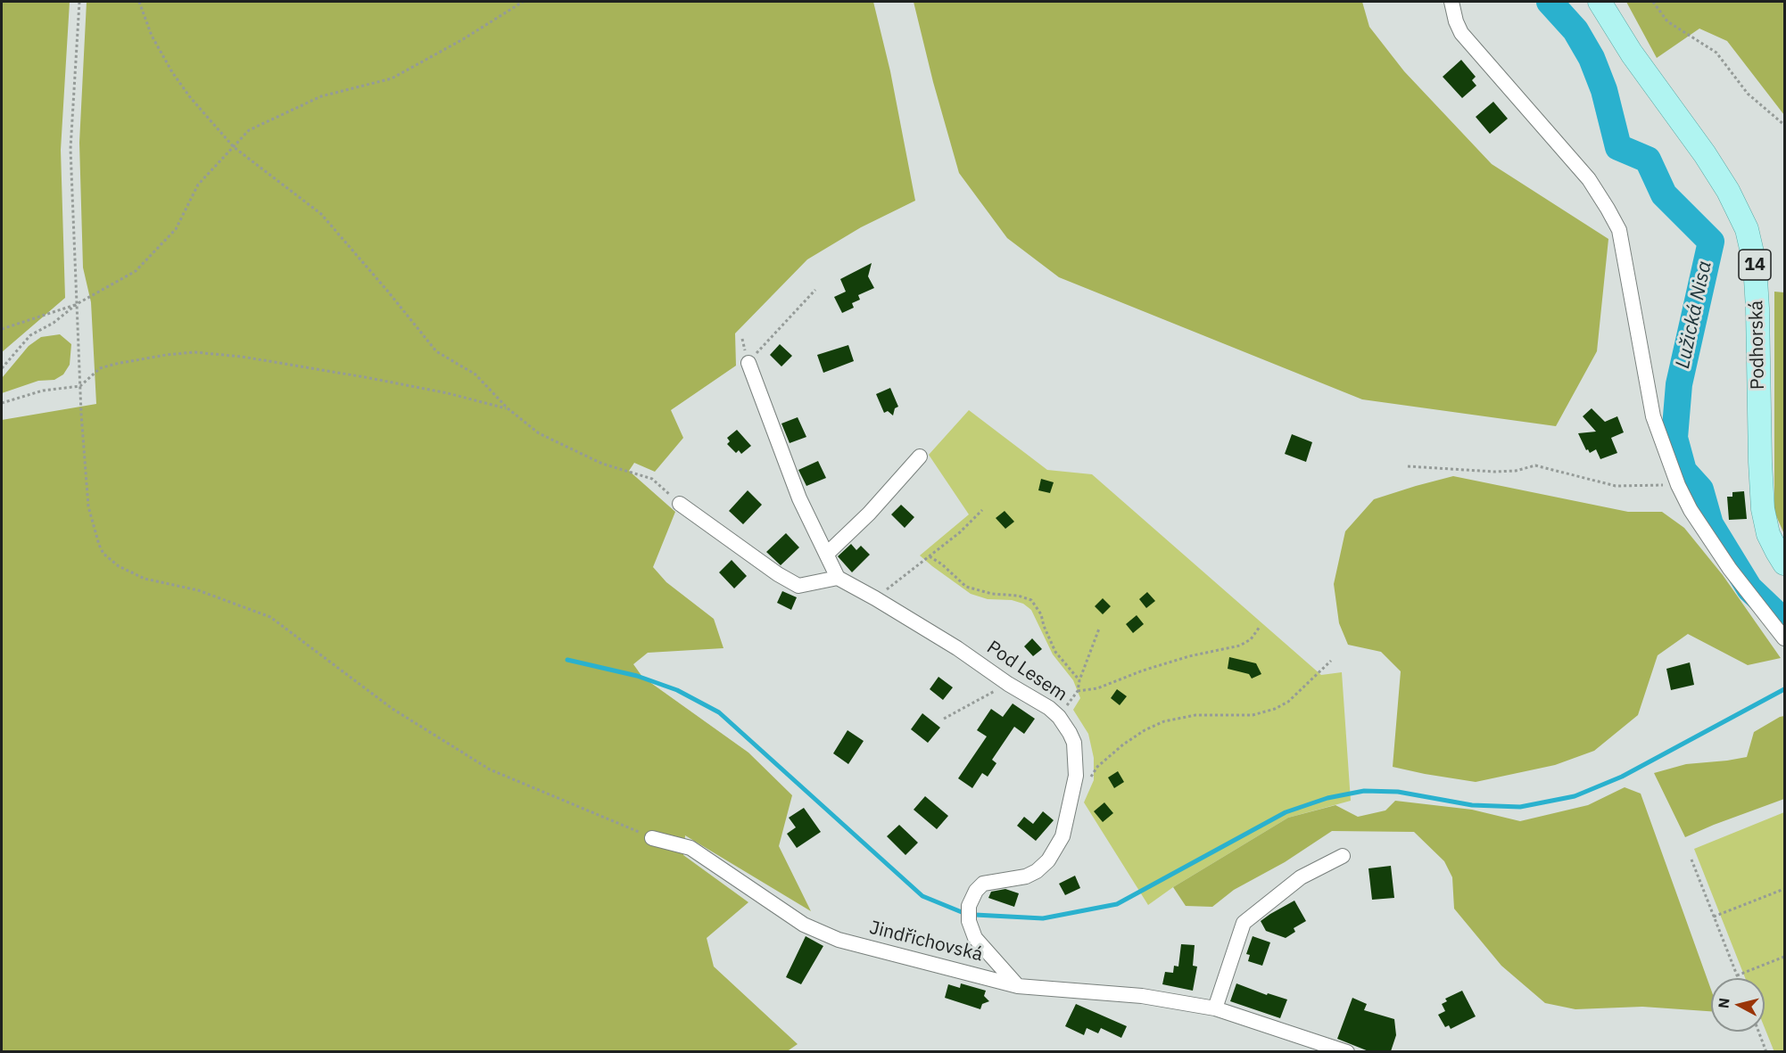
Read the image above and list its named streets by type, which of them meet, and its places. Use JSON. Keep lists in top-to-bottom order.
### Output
{
  "streets": {
    "main road": ["14", "Podhorská"],
    "street": ["Pod Lesem", "Jindřichovská"]
  },
  "crossings": [
    ["Pod Lesem", "Jindřichovská"]
  ],
  "water": ["Lužická Nisa"],
  "north": "left"
}
